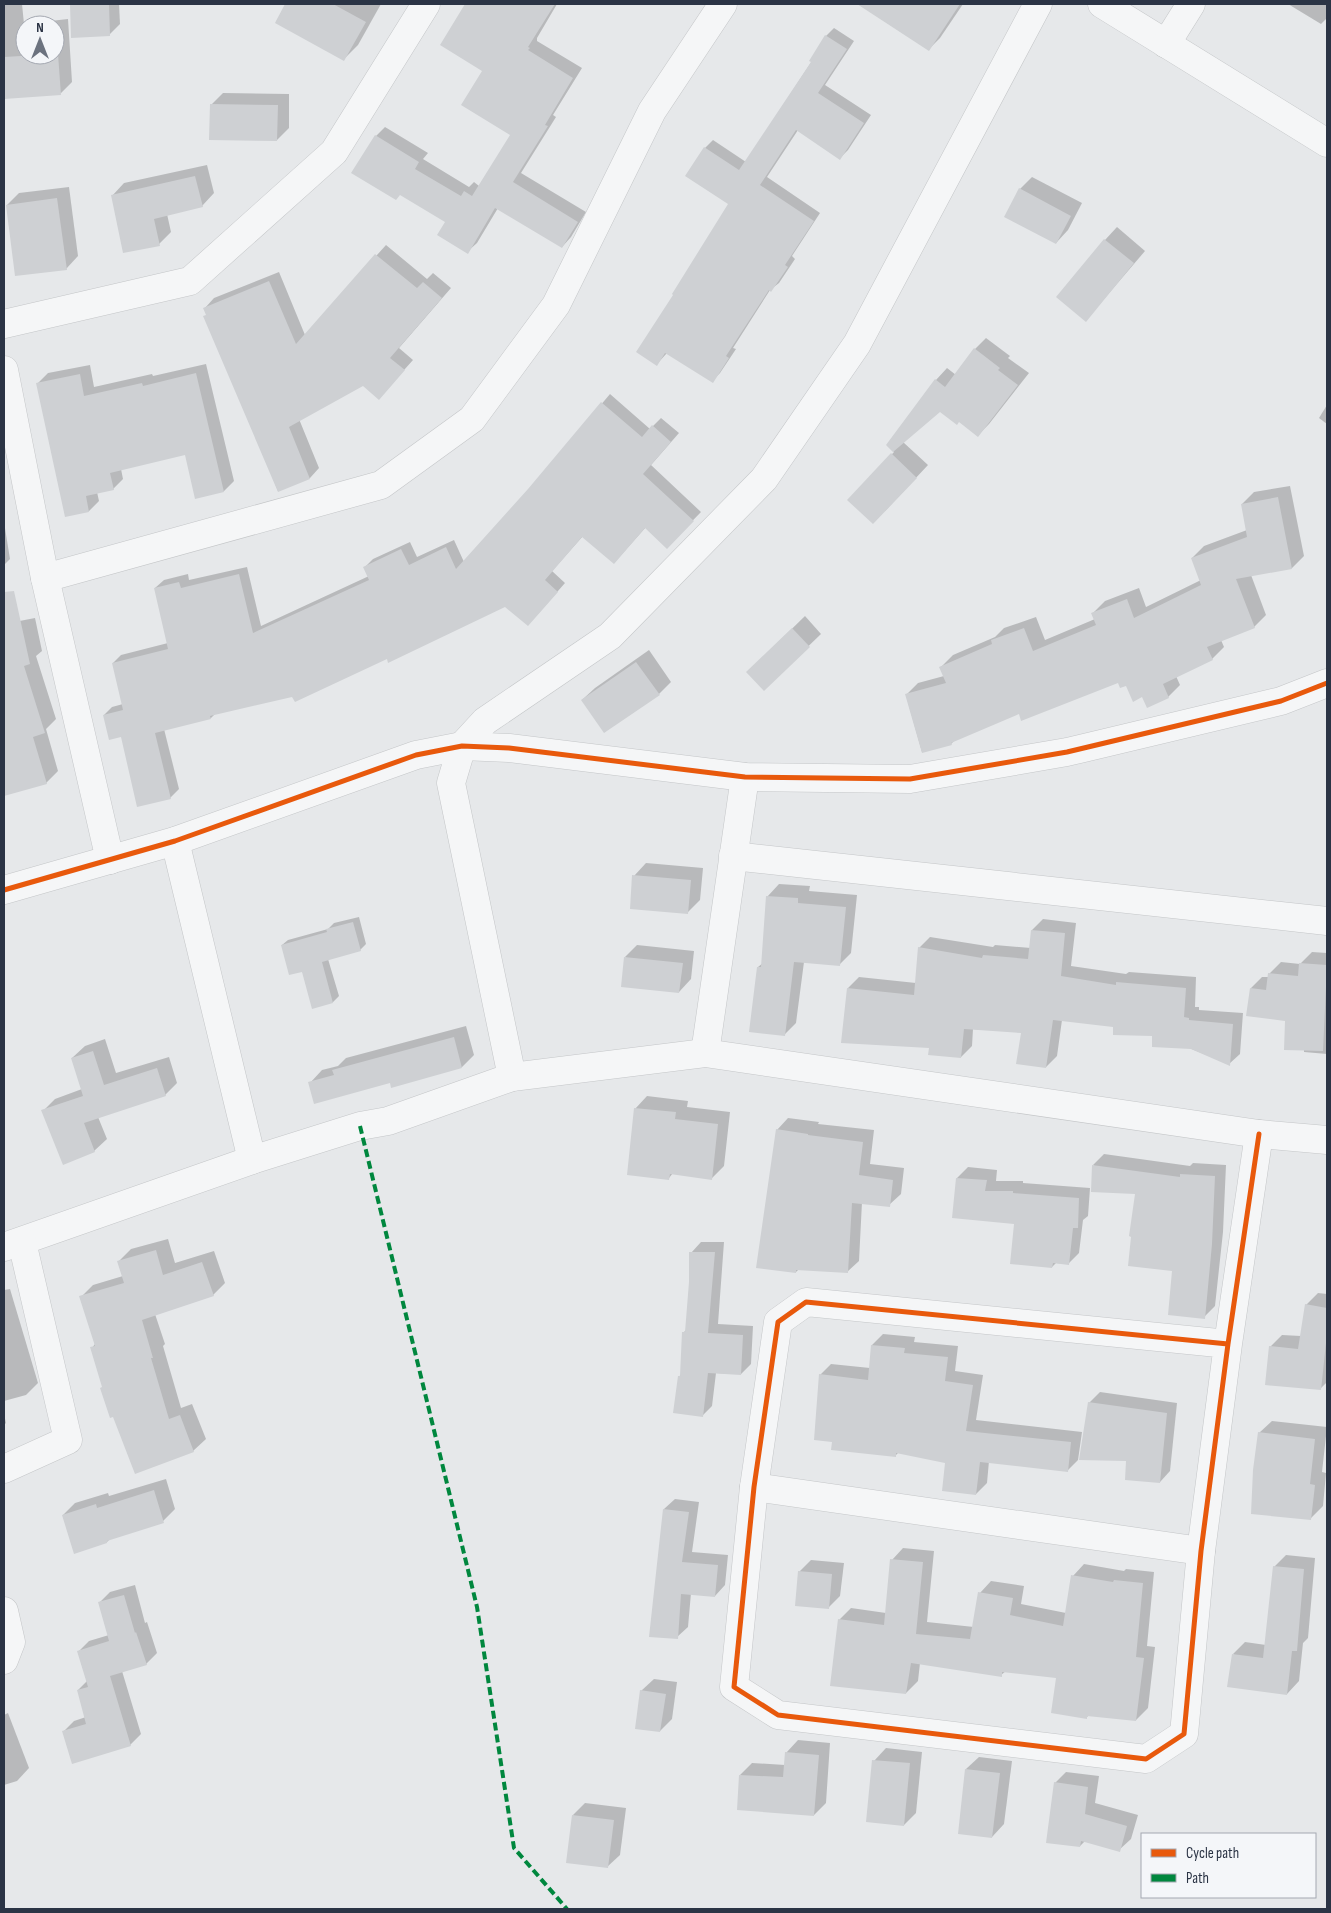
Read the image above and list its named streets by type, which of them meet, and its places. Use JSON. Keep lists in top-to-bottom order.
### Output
{
  "legend": ["Cycle path", "Path"],
  "north": "top"
}
